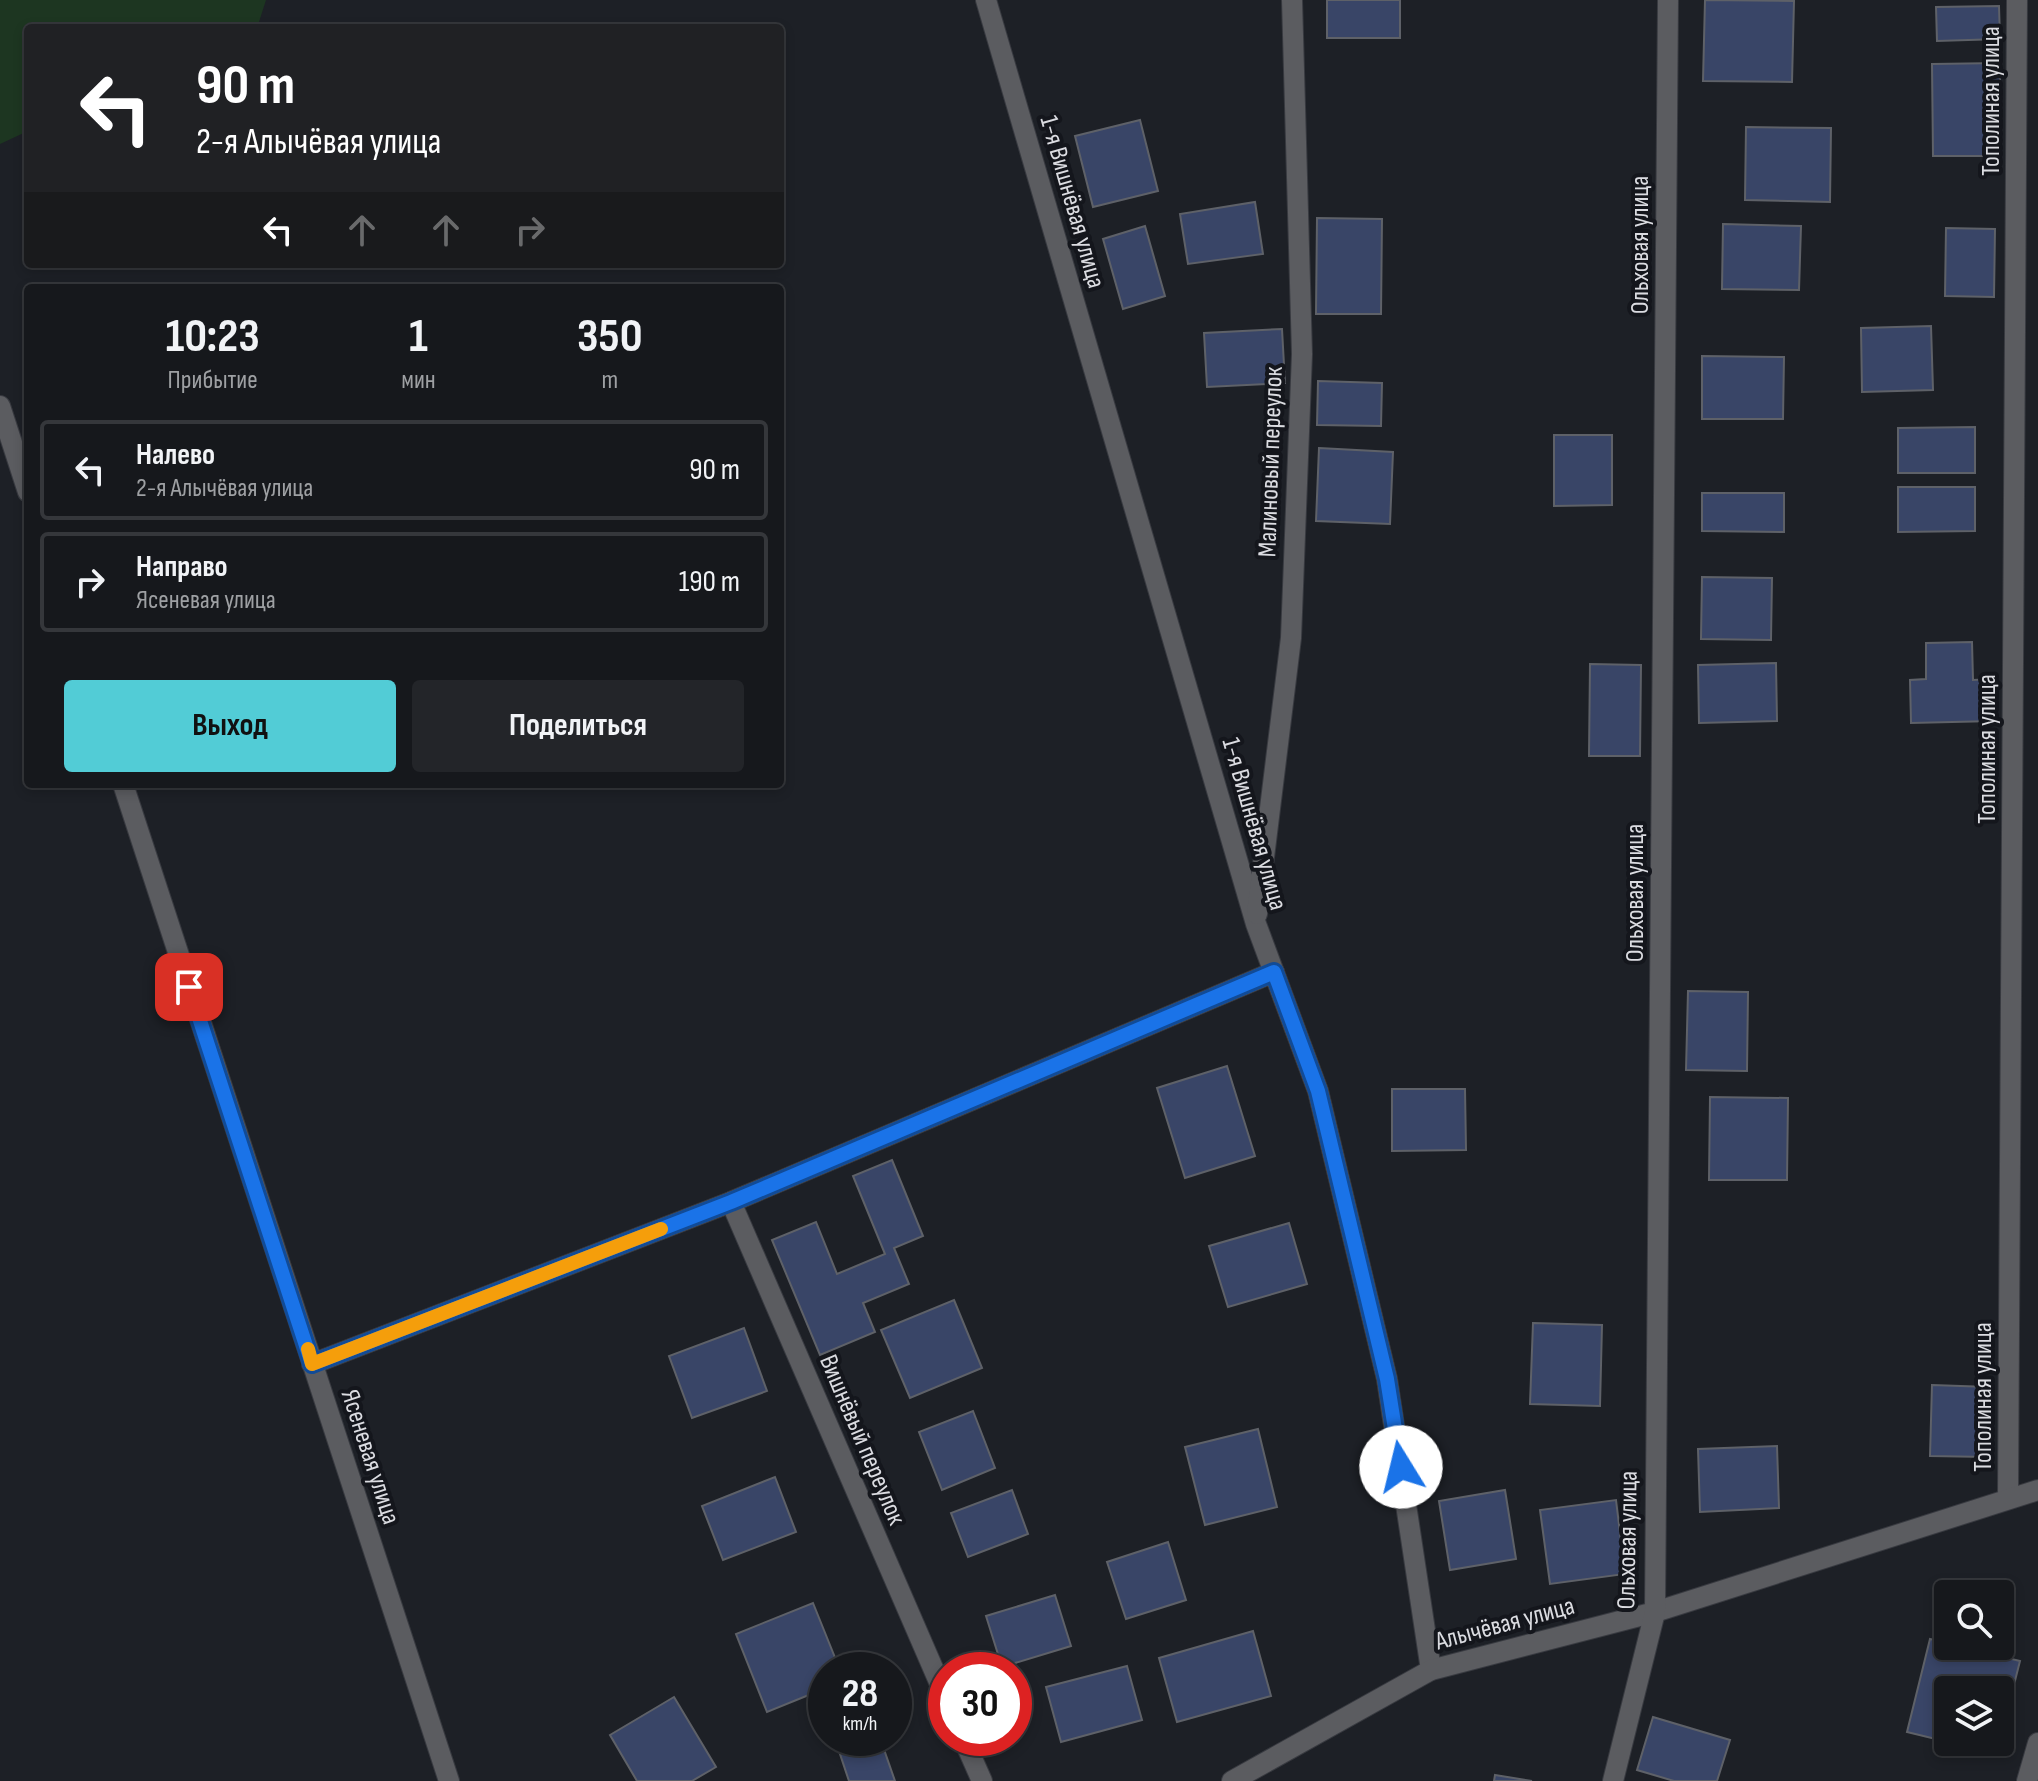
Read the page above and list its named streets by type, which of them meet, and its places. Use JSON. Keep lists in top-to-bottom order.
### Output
{
  "streets": {
    "street": [
      "Тополиная улица",
      "1-я Вишнёвая улица",
      "Ольховая улица",
      "Малиновый переулок",
      "Вишнёвый переулок",
      "Ясеневая улица",
      "Алычёвая улица"
    ]
  },
  "crossings": [
    ["Тополиная улица", "Алычёвая улица"],
    ["1-я Вишнёвая улица", "Малиновый переулок"],
    ["1-я Вишнёвая улица", "Алычёвая улица"],
    ["Ольховая улица", "Алычёвая улица"]
  ],
  "page": {
    "turn": ["90 m", "2-я Алычёвая улица"],
    "eta": [
      "10:23",
      "Прибытие",
      "1",
      "мин",
      "350",
      "m"
    ],
    "list": [
      {
        "name": "Налево",
        "note": "2-я Алычёвая улица",
        "value": "90 m"
      },
      {
        "name": "Направо",
        "note": "Ясеневая улица",
        "value": "190 m"
      }
    ],
    "buttons": ["Выход", "Поделиться"],
    "speed": "28 km/h",
    "limit": "30"
  }
}
